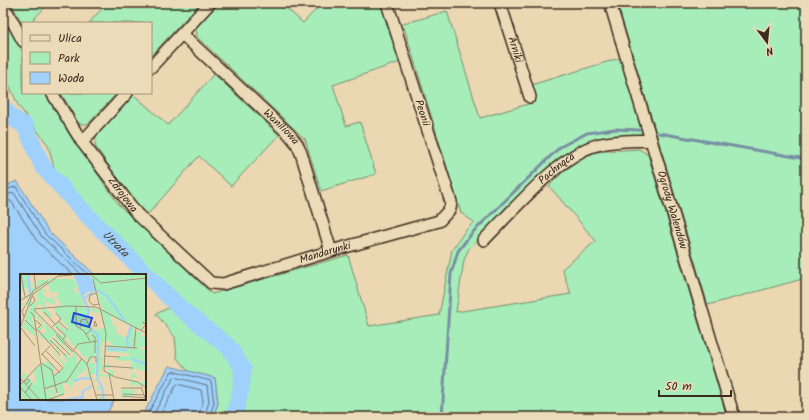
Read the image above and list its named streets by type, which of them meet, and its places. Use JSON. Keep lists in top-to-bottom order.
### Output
{
  "streets": {
    "street": [
      "Arniki",
      "Peonii",
      "Waniliowa",
      "Pachnąca",
      "Zdrojowa",
      "Ogrody Walendów",
      "Mandarynki"
    ]
  },
  "crossings": [
    ["Peonii", "Mandarynki"],
    ["Waniliowa", "Mandarynki"],
    ["Pachnąca", "Ogrody Walendów"],
    ["Zdrojowa", "Mandarynki"]
  ],
  "water": ["Utrata"],
  "legend": ["Ulica", "Park", "Woda"],
  "scale_bar": "50 m",
  "north": "bottom"
}
